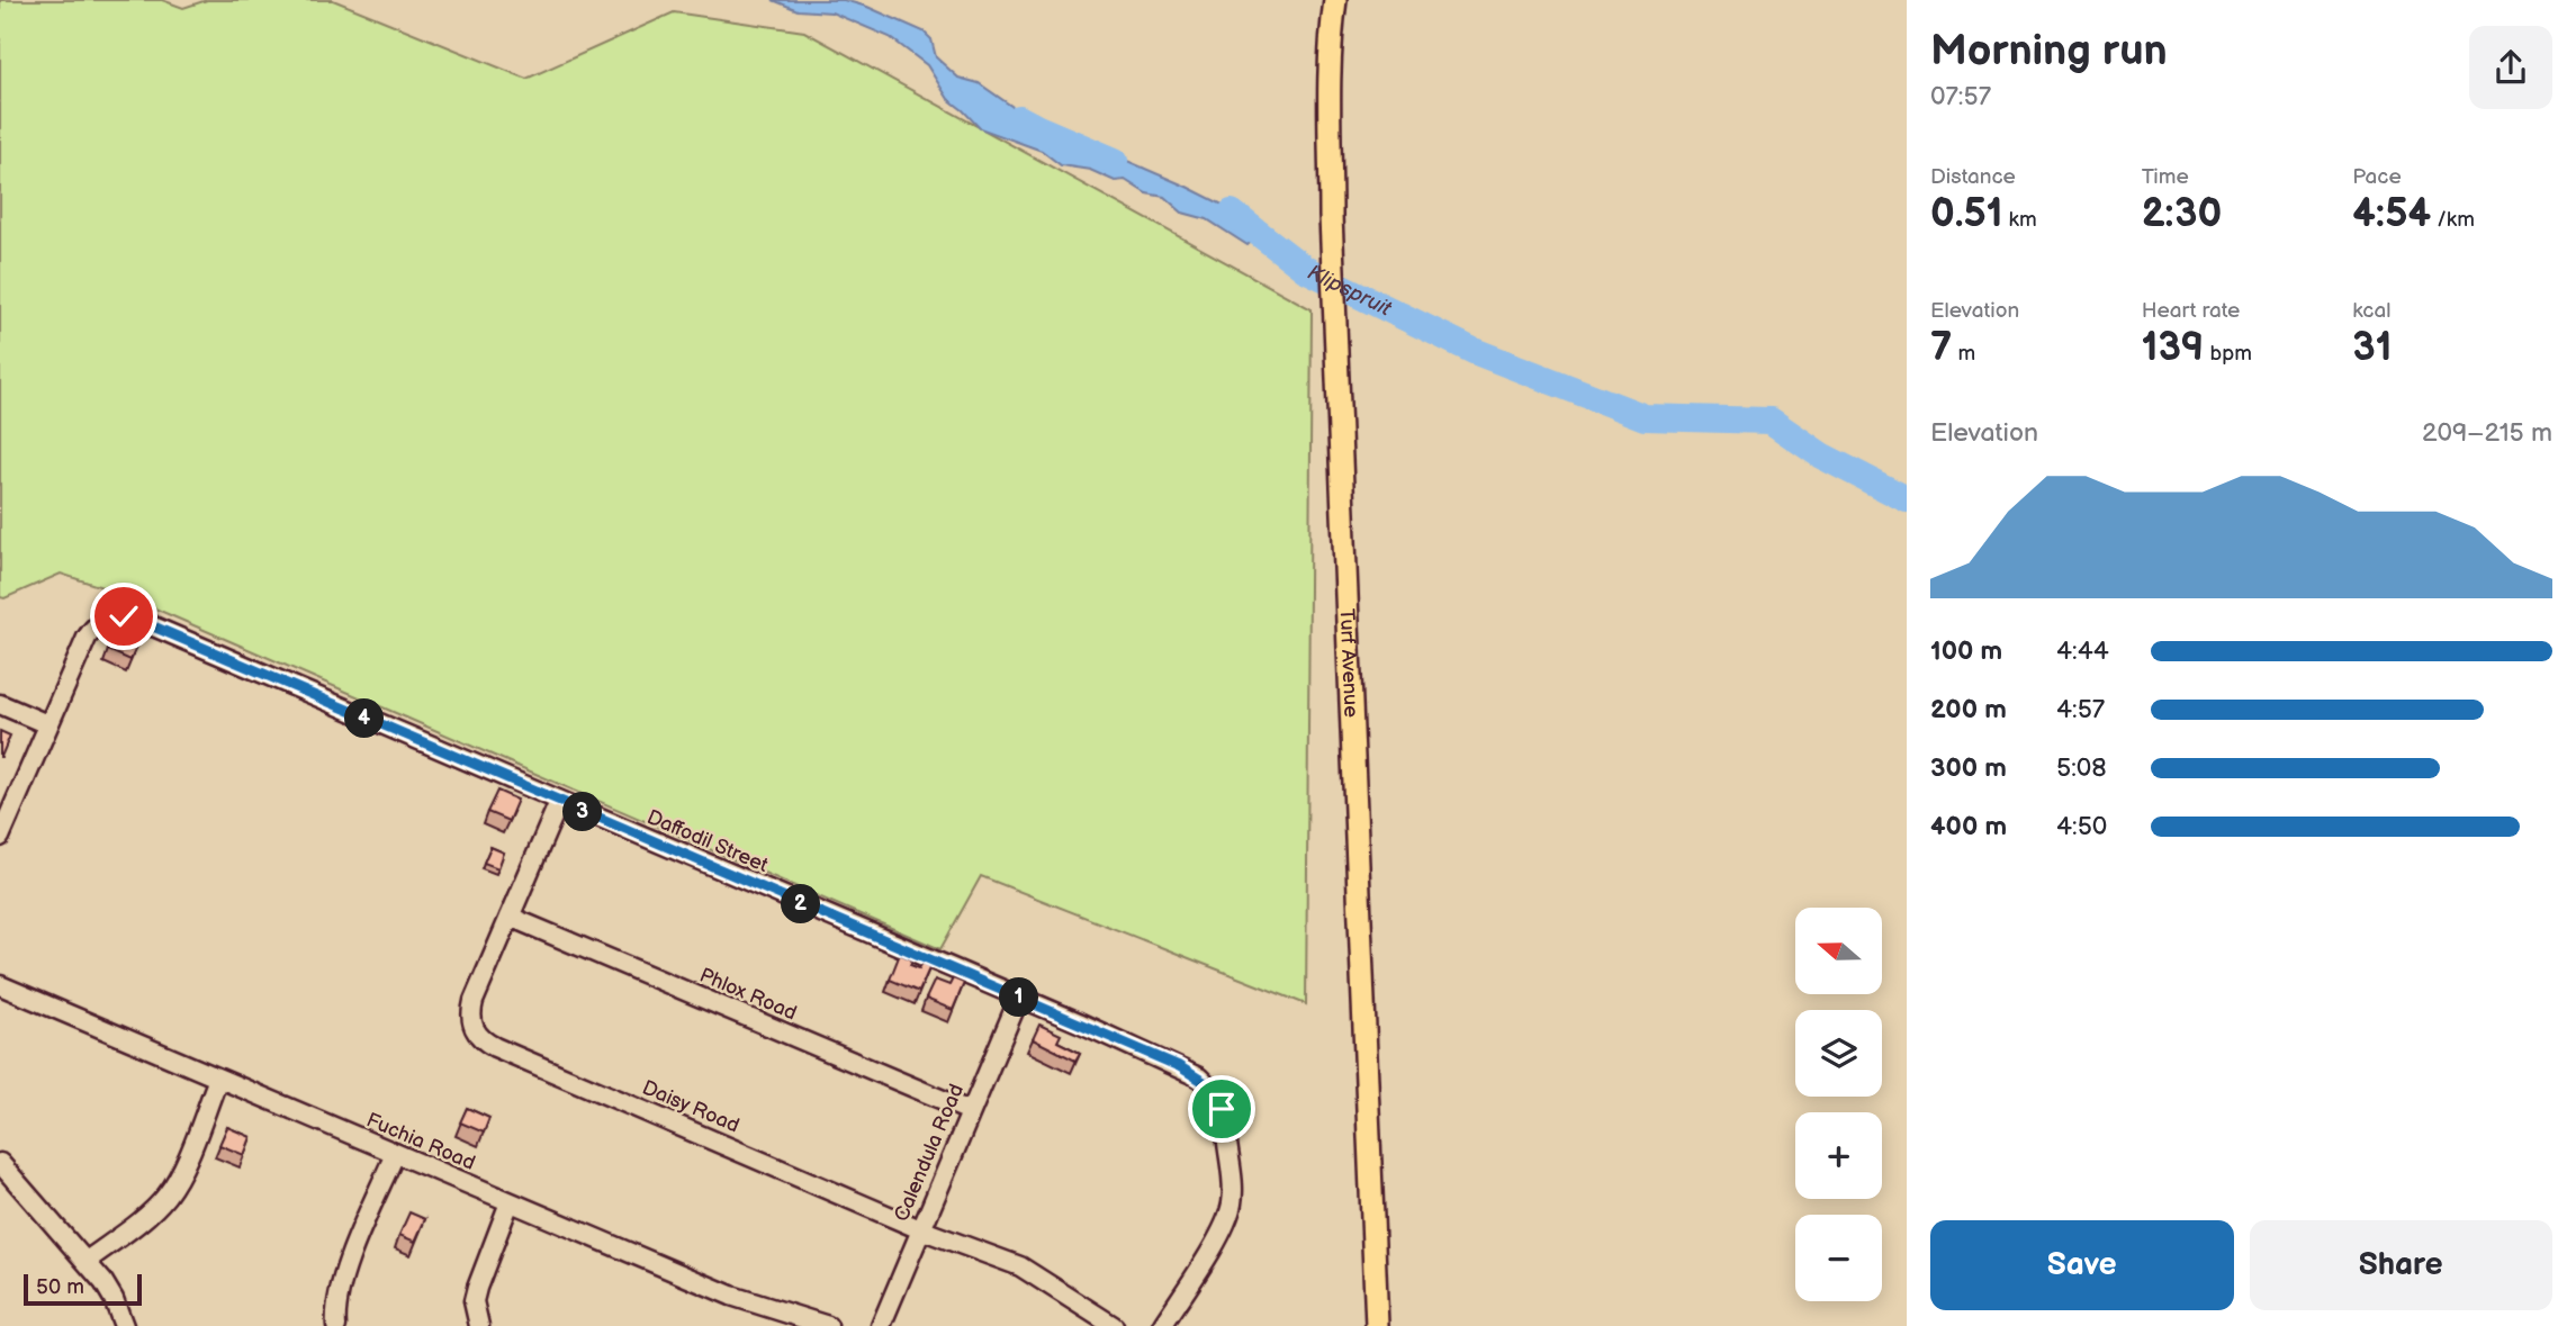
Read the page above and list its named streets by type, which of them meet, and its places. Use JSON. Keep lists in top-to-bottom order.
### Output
{
  "streets": {
    "main road": ["Turf Avenue"],
    "street": [
      "Daffodil Street",
      "Phlox Road",
      "Daisy Road",
      "Fuchia Road",
      "Calendula Road"
    ]
  },
  "crossings": [
    ["Daffodil Street", "Daisy Road"],
    ["Daffodil Street", "Calendula Road"],
    ["Phlox Road", "Daisy Road"],
    ["Phlox Road", "Calendula Road"],
    ["Daisy Road", "Calendula Road"]
  ],
  "water": ["Klipspruit"],
  "scale_bar": "50 m",
  "north": "left",
  "page": {
    "heading": ["Morning run", "07:57"],
    "stats": [
      ["Distance", "0.51 km"],
      ["Time", "2:30"],
      ["Pace", "4:54 /km"],
      ["Elevation", "7 m"],
      ["Heart rate", "139 bpm"],
      ["kcal", "31"]
    ],
    "chart": ["Elevation", "209–215 m"],
    "list": [
      {
        "name": "100 m",
        "note": "4:44"
      },
      {
        "name": "200 m",
        "note": "4:57"
      },
      {
        "name": "300 m",
        "note": "5:08"
      },
      {
        "name": "400 m",
        "note": "4:50"
      }
    ],
    "pins": [
      "4",
      "3",
      "2",
      "1"
    ],
    "map_buttons": ["+", "−"],
    "buttons": ["Save", "Share"],
    "scale": "50 m"
  }
}
